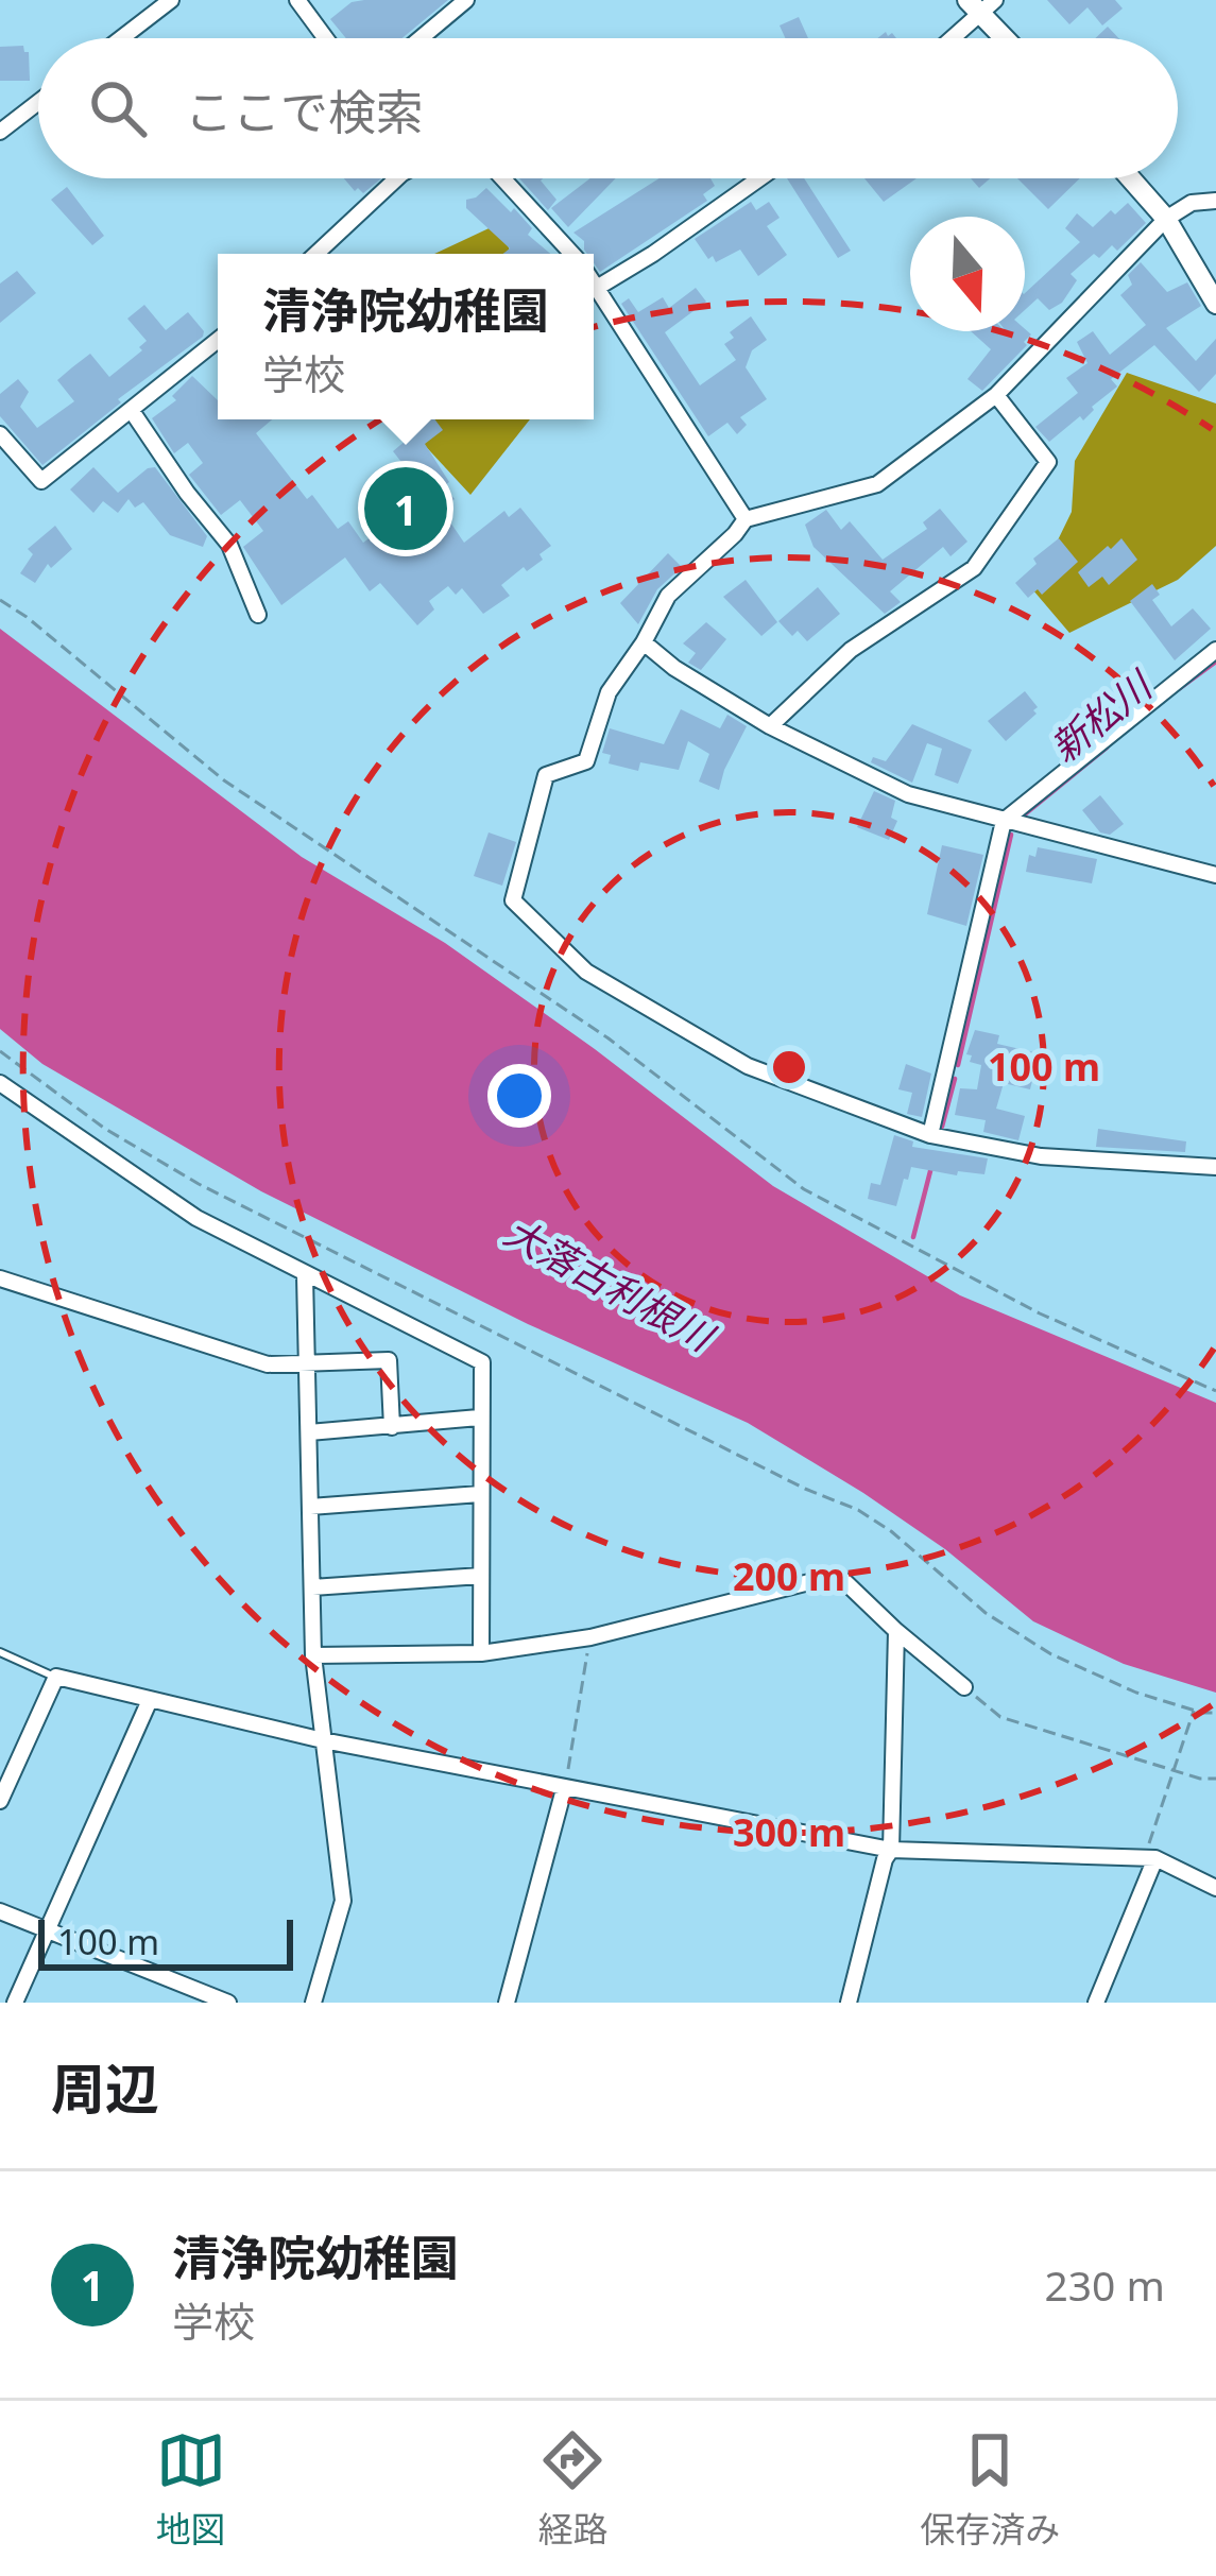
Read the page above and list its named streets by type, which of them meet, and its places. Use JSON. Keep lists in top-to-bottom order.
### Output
{
  "water": ["新松川", "大落古利根川"],
  "scale_bar": "100 m",
  "north": "bottom",
  "page": {
    "search": "ここで検索",
    "popup": ["清浄院幼稚園", "学校"],
    "pins": "1",
    "scale": "100 m",
    "heading": "周辺",
    "list": [
      {
        "mark": "1",
        "name": "清浄院幼稚園",
        "note": "学校",
        "value": "230 m"
      }
    ],
    "nav": ["地図", "経路", "保存済み"]
  },
  "rings": ["100 m", "200 m", "300 m"]
}
